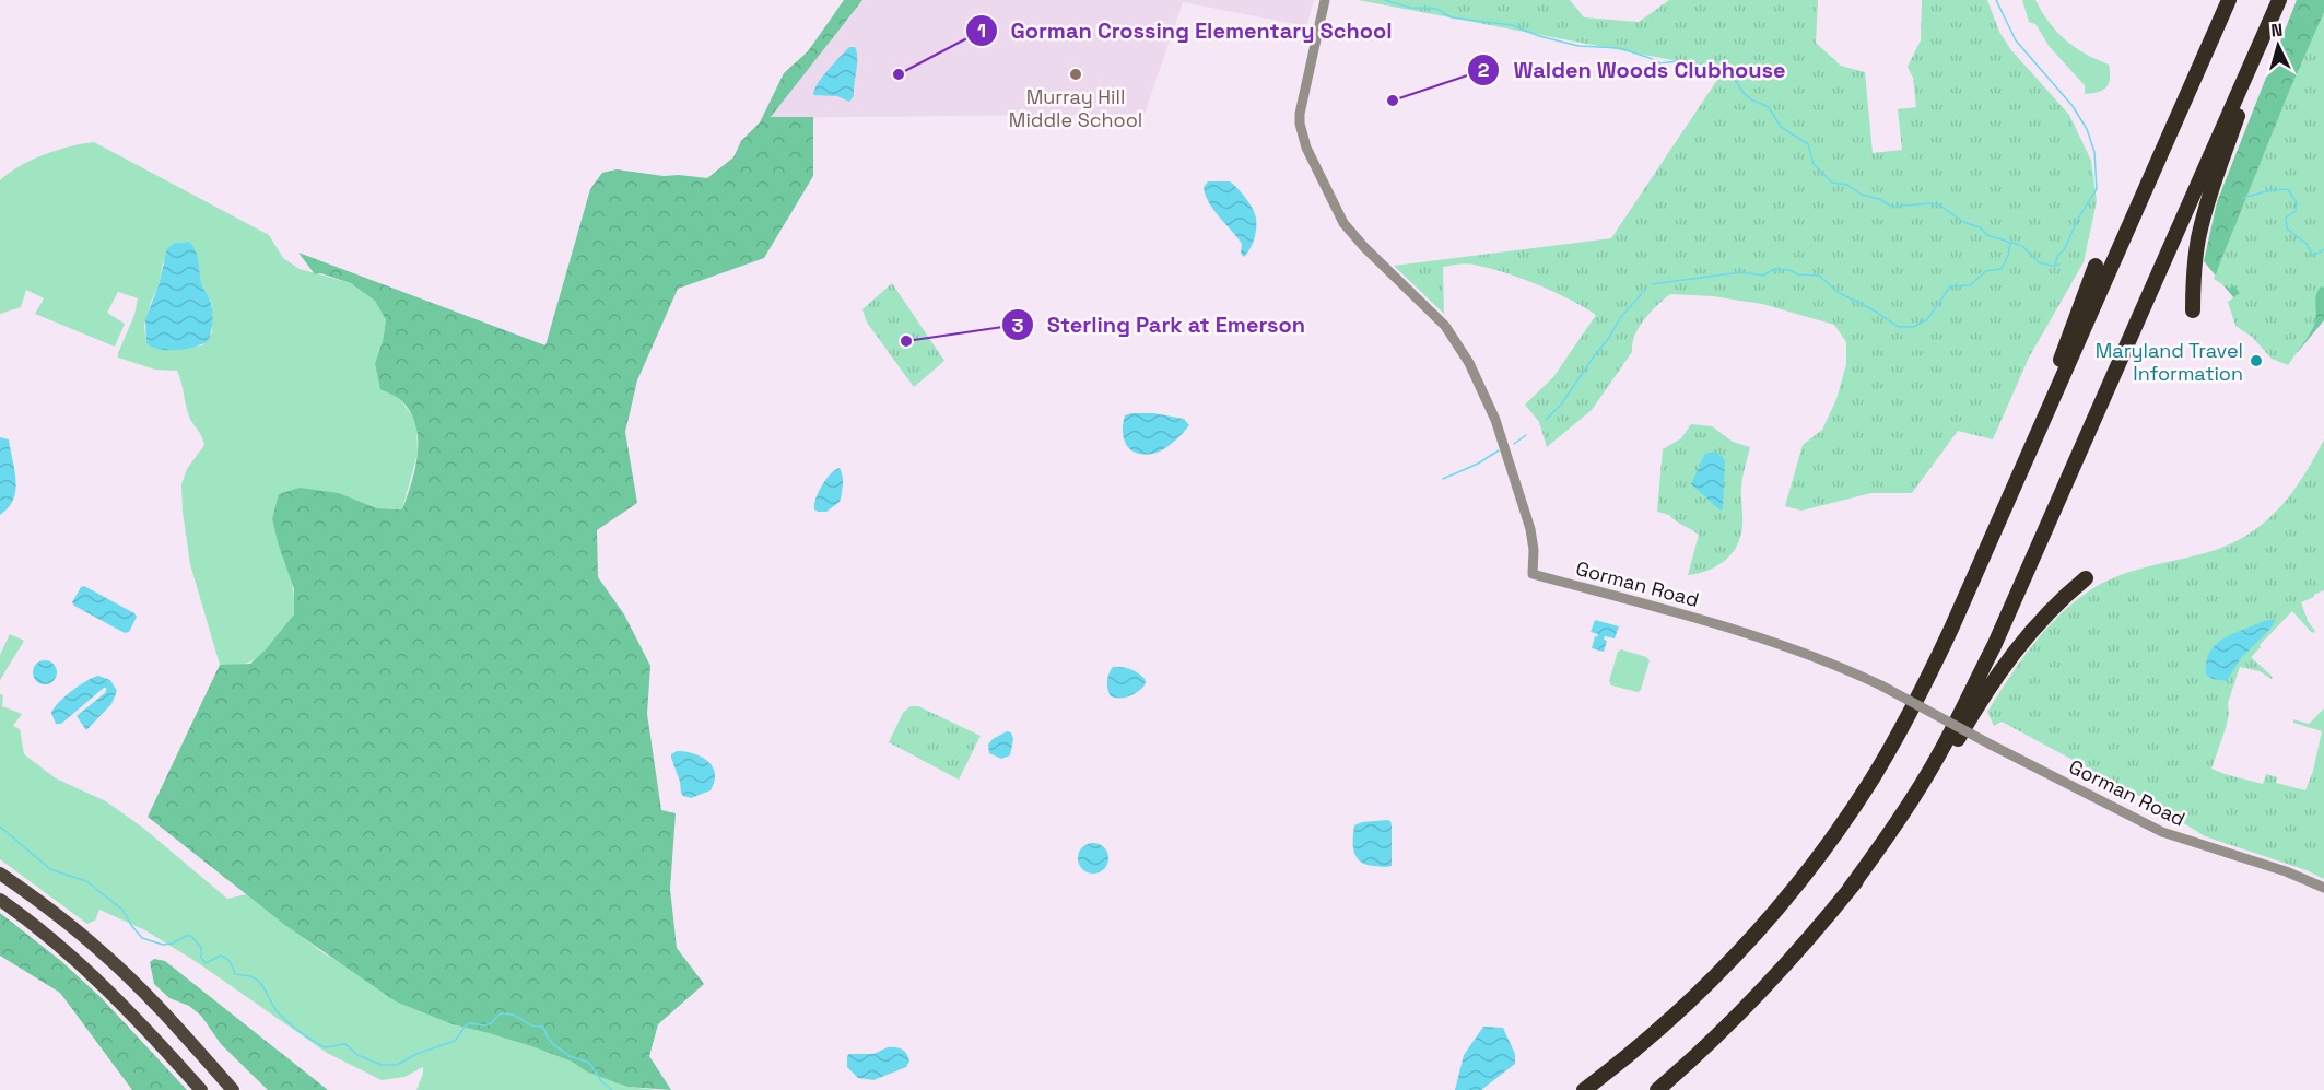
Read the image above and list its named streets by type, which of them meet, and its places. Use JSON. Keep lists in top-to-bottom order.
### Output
{
  "streets": {
    "street": ["Gorman Road"]
  },
  "places": [
    "Gorman Crossing Elementary School",
    "Murray Hill Middle School",
    "Walden Woods Clubhouse",
    "Sterling Park at Emerson",
    "Maryland Travel Information"
  ],
  "north": "top"
}
